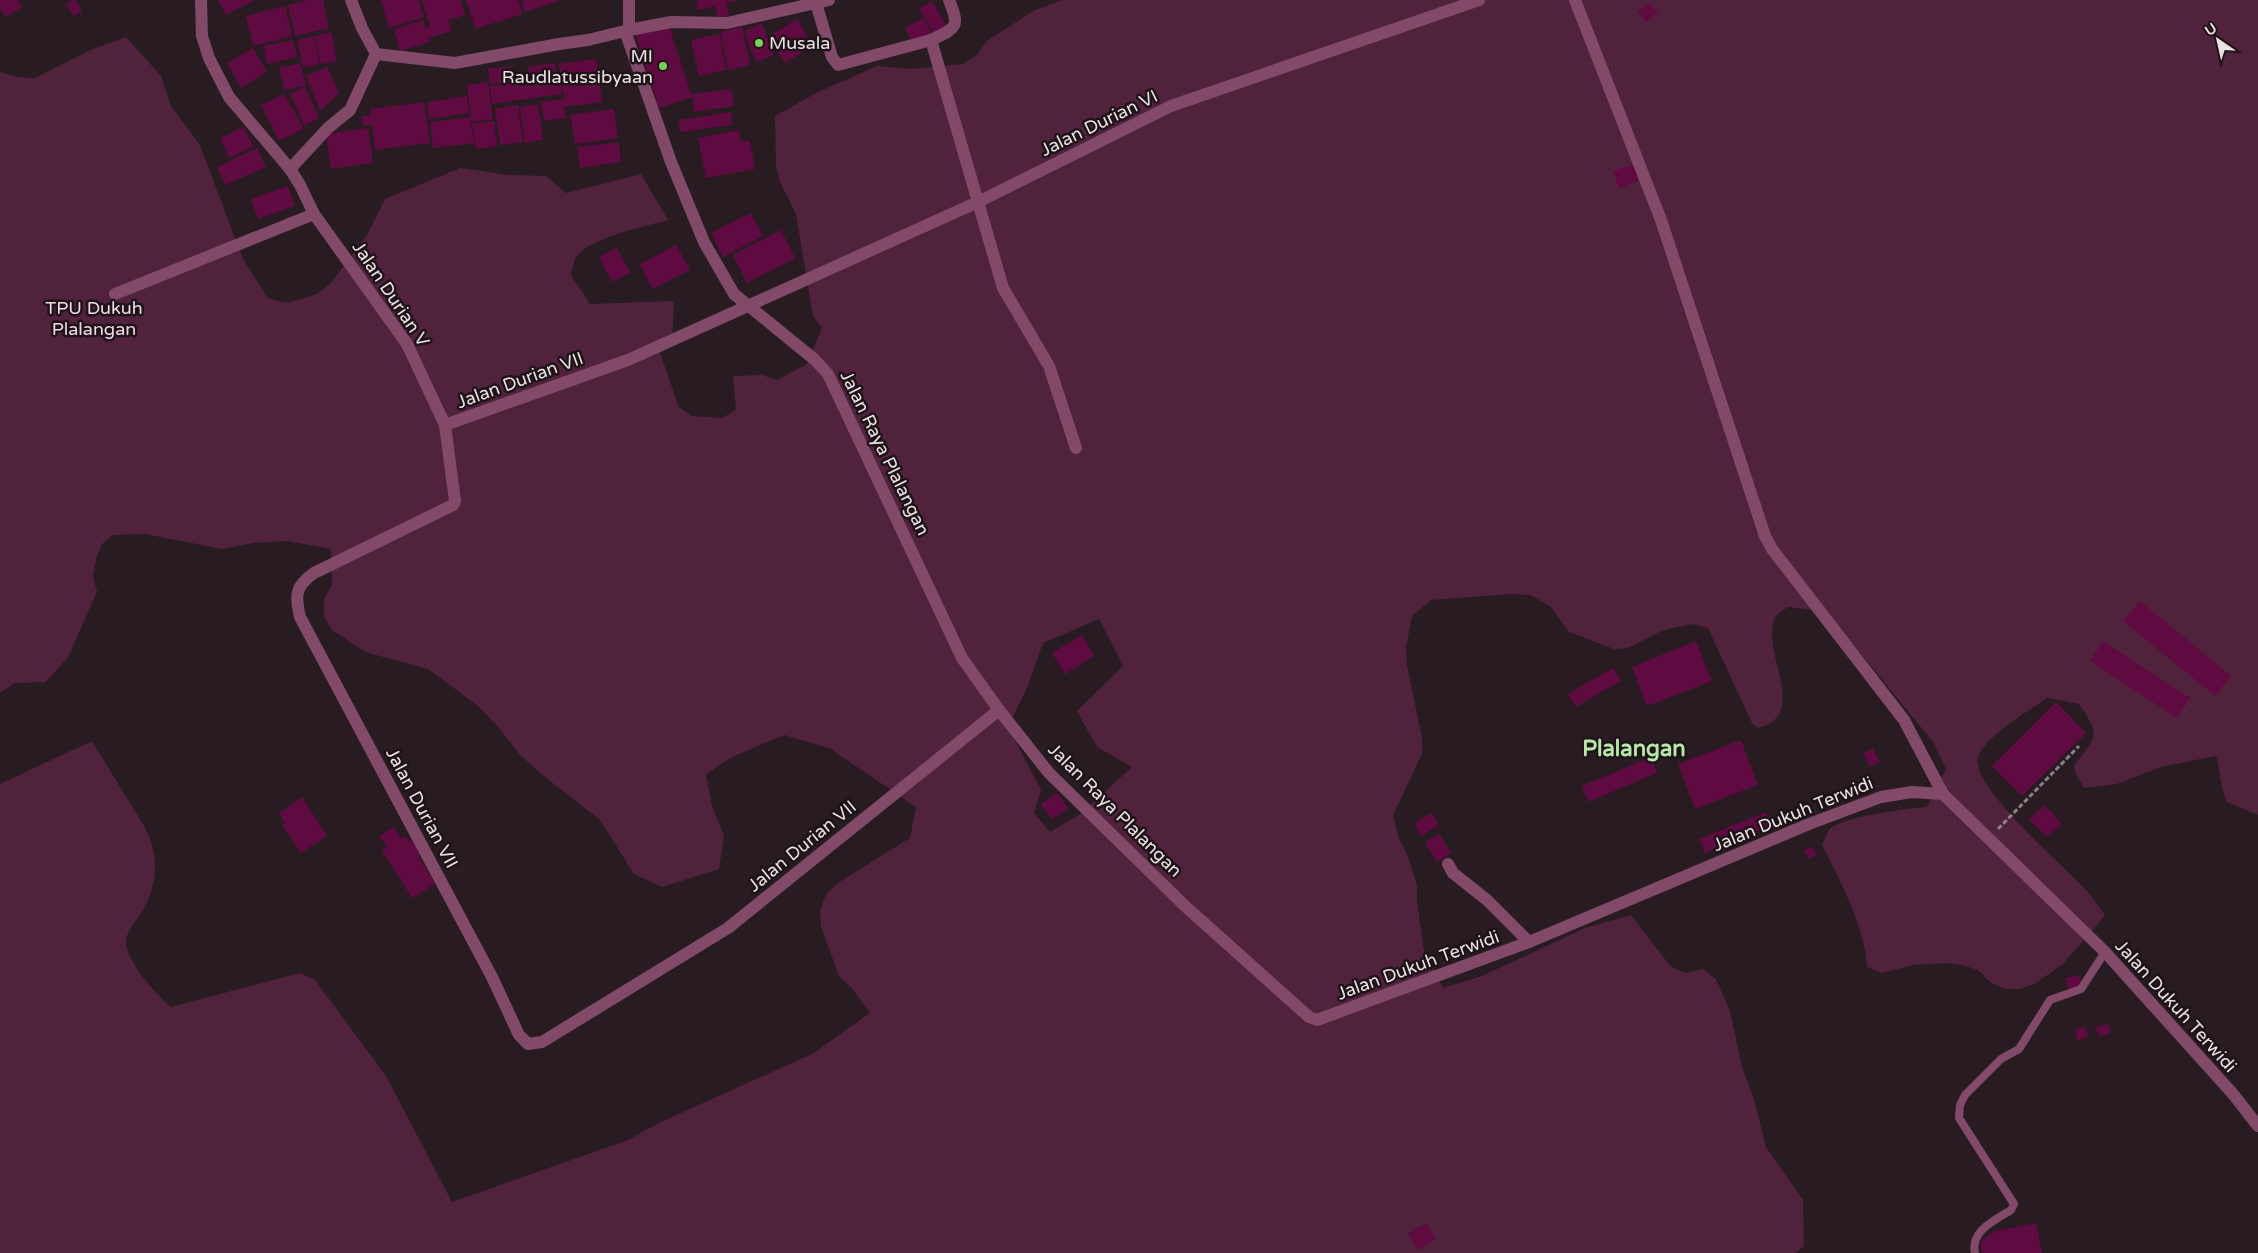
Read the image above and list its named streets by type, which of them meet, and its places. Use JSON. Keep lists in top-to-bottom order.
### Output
{
  "streets": {
    "street": [
      "Jalan Durian VI",
      "Jalan Durian V",
      "Jalan Durian VII",
      "Jalan Raya Plalangan",
      "Jalan Dukuh Terwidi"
    ]
  },
  "crossings": [
    ["Jalan Durian VI", "Jalan Durian VII"],
    ["Jalan Durian VI", "Jalan Raya Plalangan"],
    ["Jalan Durian V", "Jalan Durian VII"],
    ["Jalan Durian VII", "Jalan Raya Plalangan"],
    ["Jalan Raya Plalangan", "Jalan Dukuh Terwidi"]
  ],
  "districts": ["Plalangan"],
  "parks": ["TPU Dukuh Plalangan"],
  "places": ["Musala", "MI Raudlatussibyaan"],
  "north": "top left"
}
